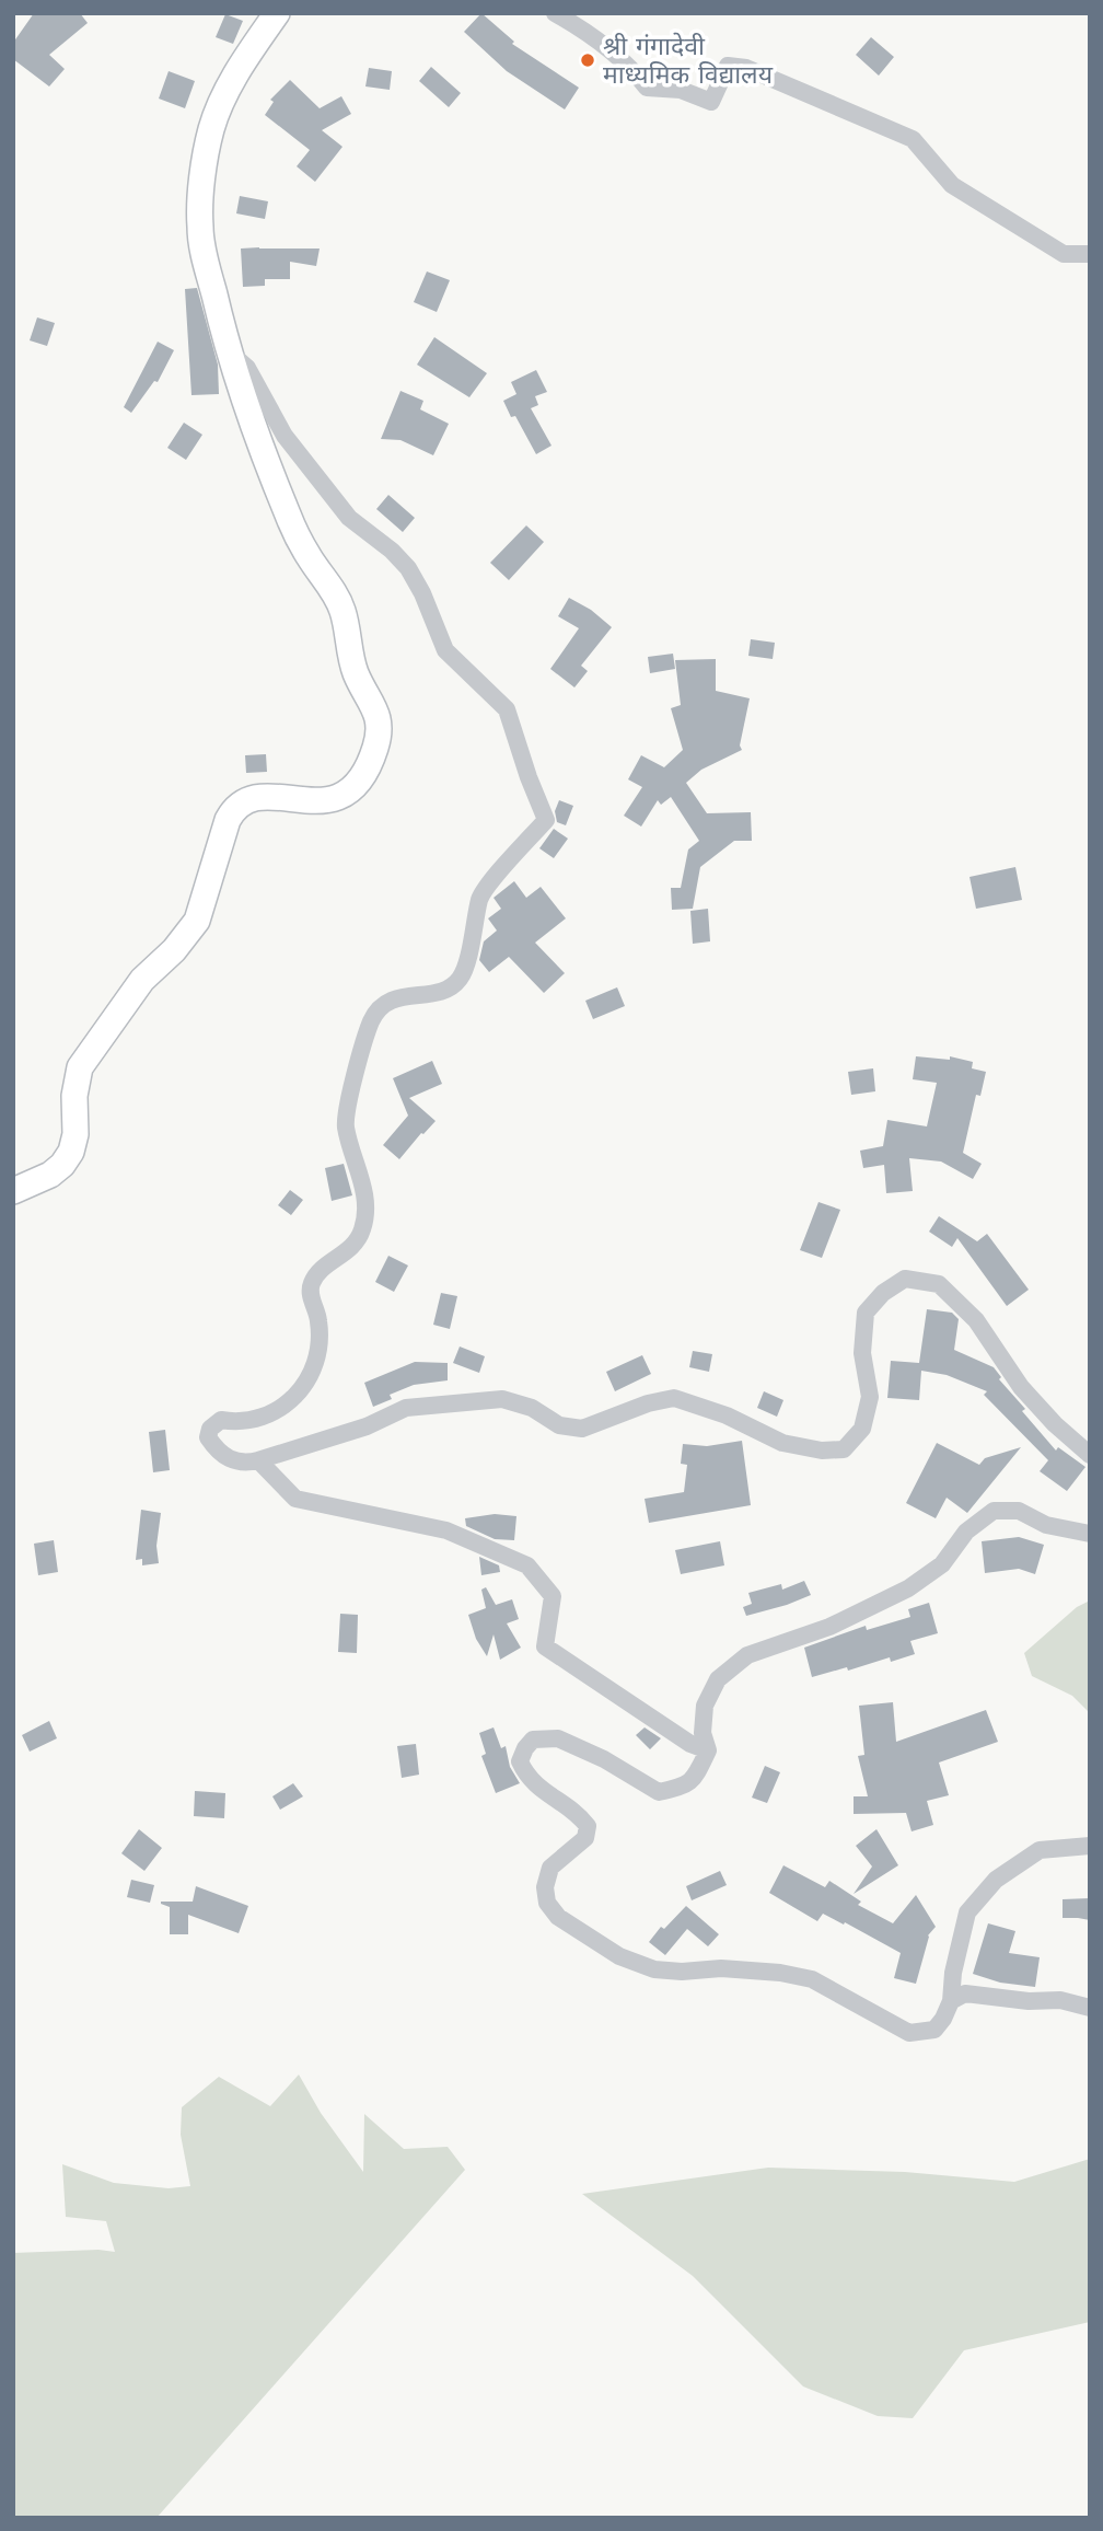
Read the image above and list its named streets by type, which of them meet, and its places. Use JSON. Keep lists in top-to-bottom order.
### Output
{
  "places": ["श्री गंगादेवी माध्यमिक विद्यालय"]
}
